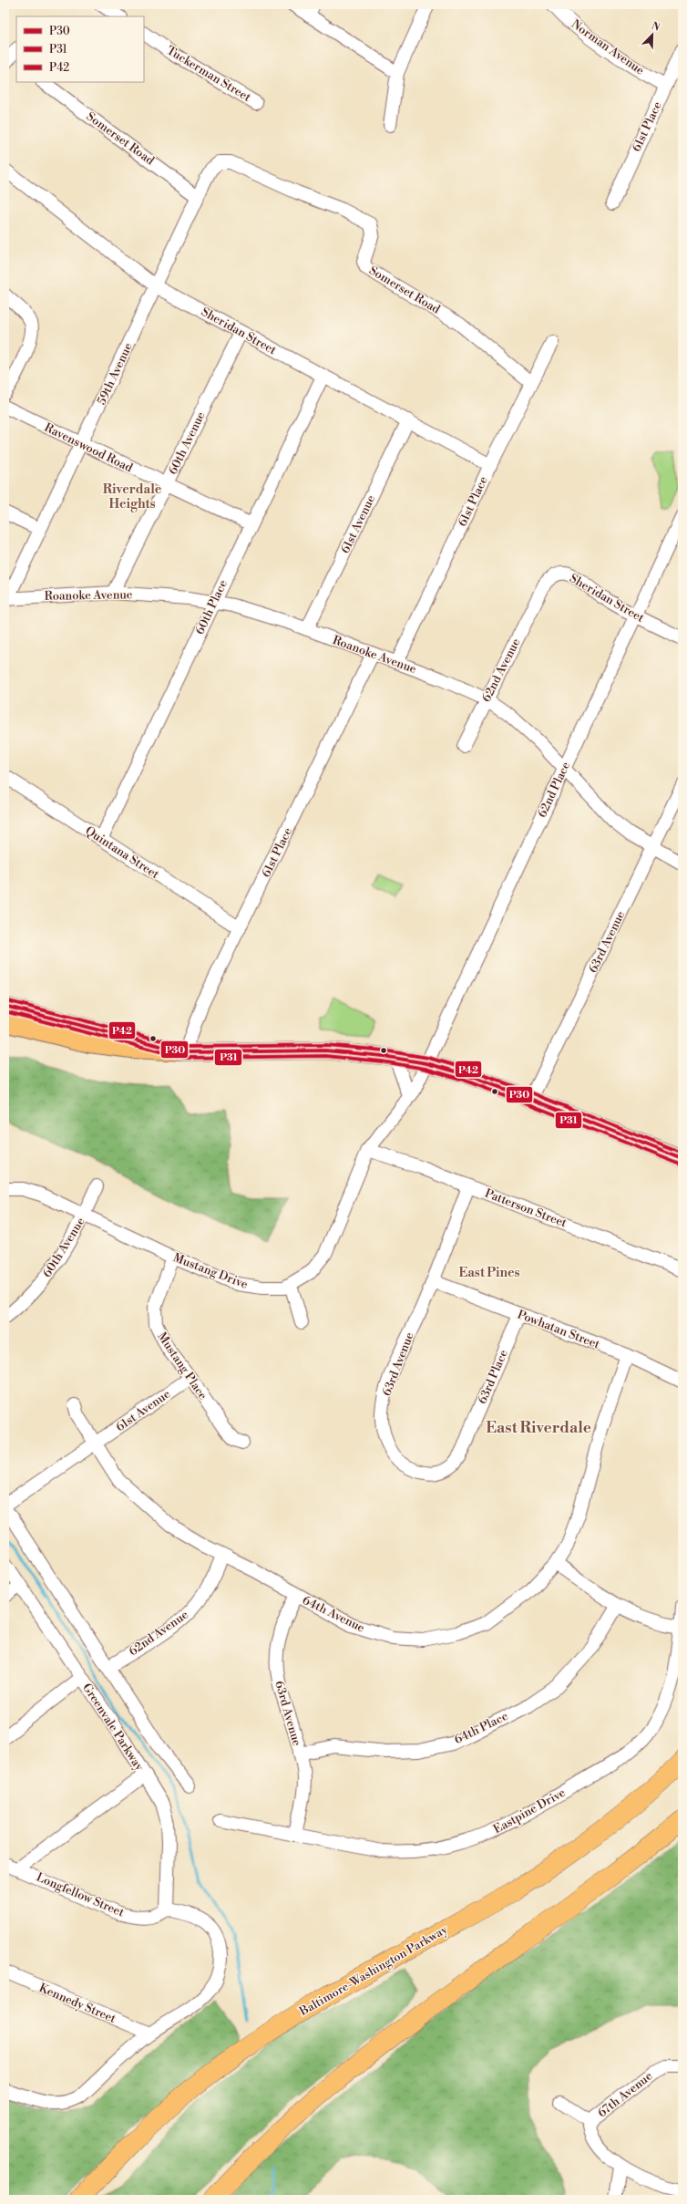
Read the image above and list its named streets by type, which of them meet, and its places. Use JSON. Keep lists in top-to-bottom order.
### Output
{
  "streets": {
    "highway": ["Baltimore-Washington Parkway"],
    "street": [
      "Norman Avenue",
      "Tuckerman Street",
      "61st Place",
      "Somerset Road",
      "Sheridan Street",
      "59th Avenue",
      "60th Avenue",
      "Ravenswood Road",
      "61st Avenue",
      "Roanoke Avenue",
      "60th Place",
      "62nd Avenue",
      "62nd Place",
      "Quintana Street",
      "63rd Avenue",
      "Patterson Street",
      "Mustang Drive",
      "Powhatan Street",
      "Mustang Place",
      "63rd Place",
      "64th Avenue",
      "Greenvale Parkway",
      "64th Place",
      "Eastpine Drive",
      "Longfellow Street",
      "Kennedy Street",
      "67th Avenue"
    ]
  },
  "crossings": [
    ["Norman Avenue", "61st Place"],
    ["61st Place", "Somerset Road"],
    ["61st Place", "Sheridan Street"],
    ["61st Place", "Roanoke Avenue"],
    ["61st Place", "Quintana Street"],
    ["Somerset Road", "59th Avenue"],
    ["Sheridan Street", "59th Avenue"],
    ["Sheridan Street", "60th Avenue"],
    ["Sheridan Street", "61st Avenue"],
    ["Sheridan Street", "60th Place"],
    ["Sheridan Street", "62nd Avenue"],
    ["Sheridan Street", "62nd Place"],
    ["59th Avenue", "Ravenswood Road"],
    ["59th Avenue", "Roanoke Avenue"],
    ["60th Avenue", "Ravenswood Road"],
    ["60th Avenue", "Roanoke Avenue"],
    ["60th Avenue", "Mustang Drive"],
    ["Ravenswood Road", "60th Place"],
    ["61st Avenue", "Roanoke Avenue"],
    ["61st Avenue", "Mustang Place"],
    ["61st Avenue", "64th Avenue"],
    ["Roanoke Avenue", "60th Place"],
    ["Roanoke Avenue", "62nd Avenue"],
    ["Roanoke Avenue", "62nd Place"],
    ["Roanoke Avenue", "63rd Avenue"],
    ["60th Place", "Quintana Street"],
    ["62nd Avenue", "64th Avenue"],
    ["62nd Place", "Mustang Drive"],
    ["63rd Avenue", "Patterson Street"],
    ["63rd Avenue", "Powhatan Street"],
    ["63rd Avenue", "63rd Place"],
    ["63rd Avenue", "64th Avenue"],
    ["63rd Avenue", "64th Place"],
    ["63rd Avenue", "Eastpine Drive"],
    ["Patterson Street", "Mustang Drive"],
    ["Mustang Drive", "Mustang Place"],
    ["Powhatan Street", "63rd Place"],
    ["Powhatan Street", "64th Avenue"],
    ["Greenvale Parkway", "Longfellow Street"]
  ],
  "districts": ["Riverdale Heights", "East Pines", "East Riverdale"],
  "lines": ["transit line P42", "transit line P30", "transit line P31"],
  "legend": ["P30", "P31", "P42"],
  "north": "top right"
}
